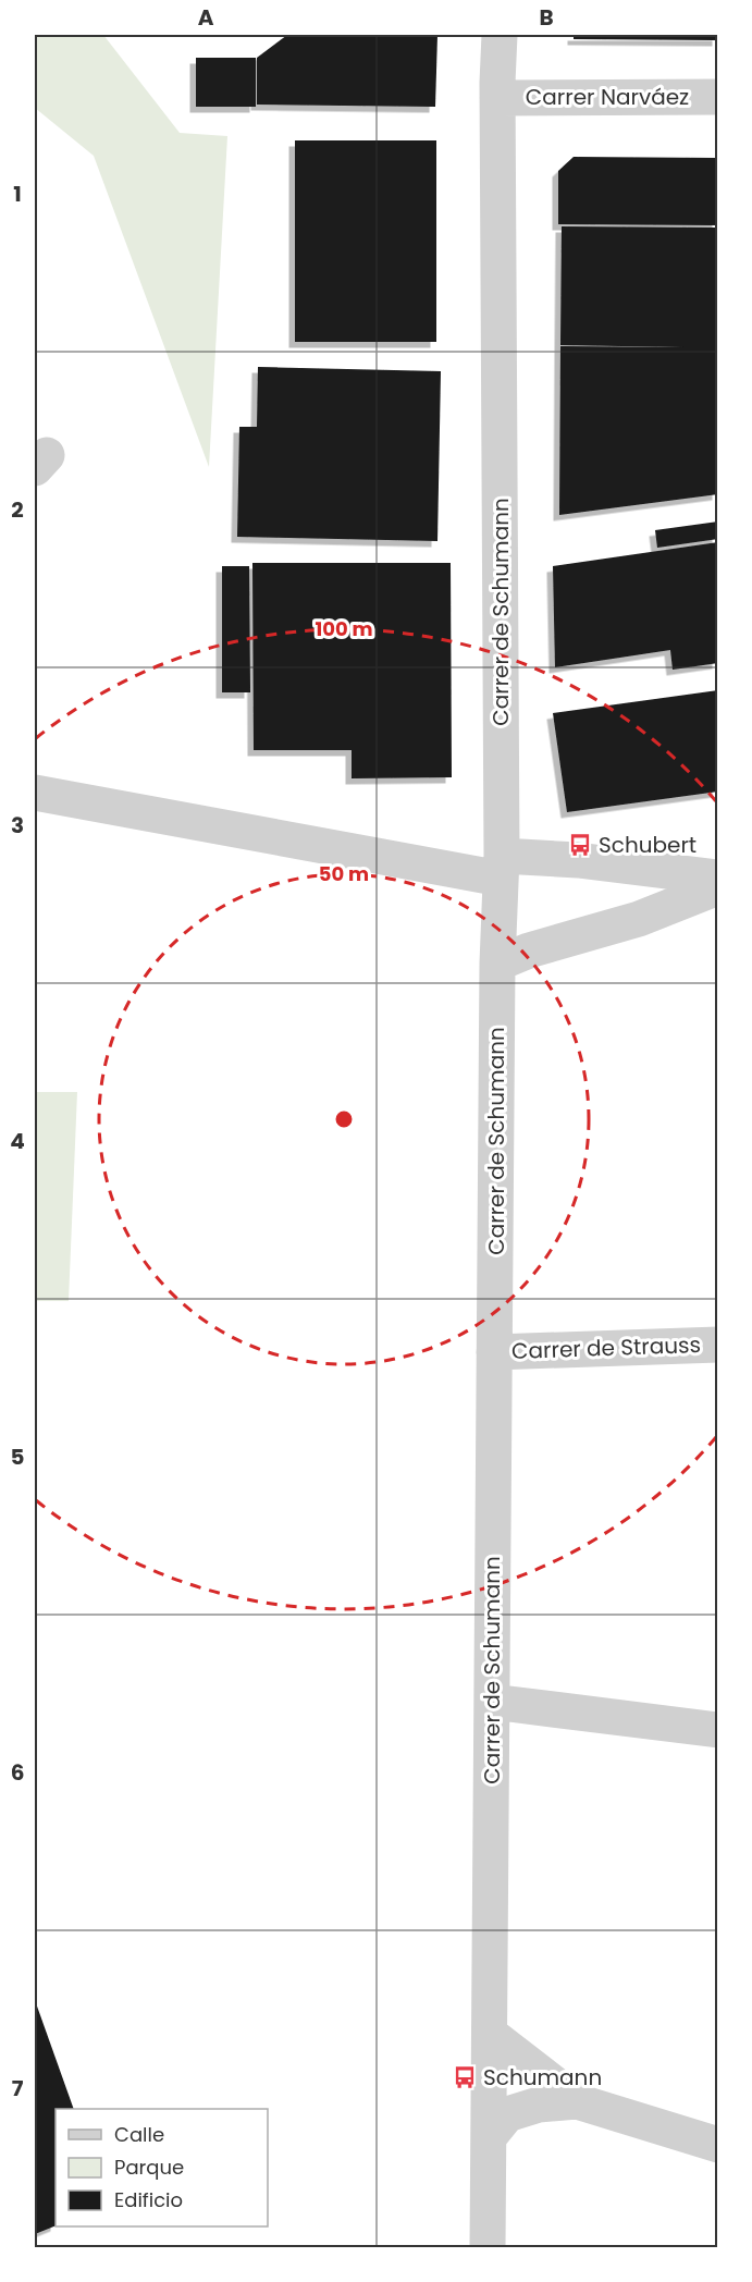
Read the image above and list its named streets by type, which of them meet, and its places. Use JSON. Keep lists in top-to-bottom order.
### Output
{
  "streets": {
    "street": ["Carrer Narváez", "Carrer de Schumann", "Carrer de Strauss"]
  },
  "crossings": [
    ["Carrer Narváez", "Carrer de Schumann"],
    ["Carrer de Schumann", "Carrer de Strauss"]
  ],
  "places": {
    "bus stop": ["Schubert", "Schumann"]
  },
  "legend": ["Calle", "Parque", "Edificio"],
  "grid": {
    "columns": ["A", "B"],
    "rows": [
      "1",
      "2",
      "3",
      "4",
      "5",
      "6",
      "7"
    ]
  },
  "rings": ["100 m", "50 m"]
}
